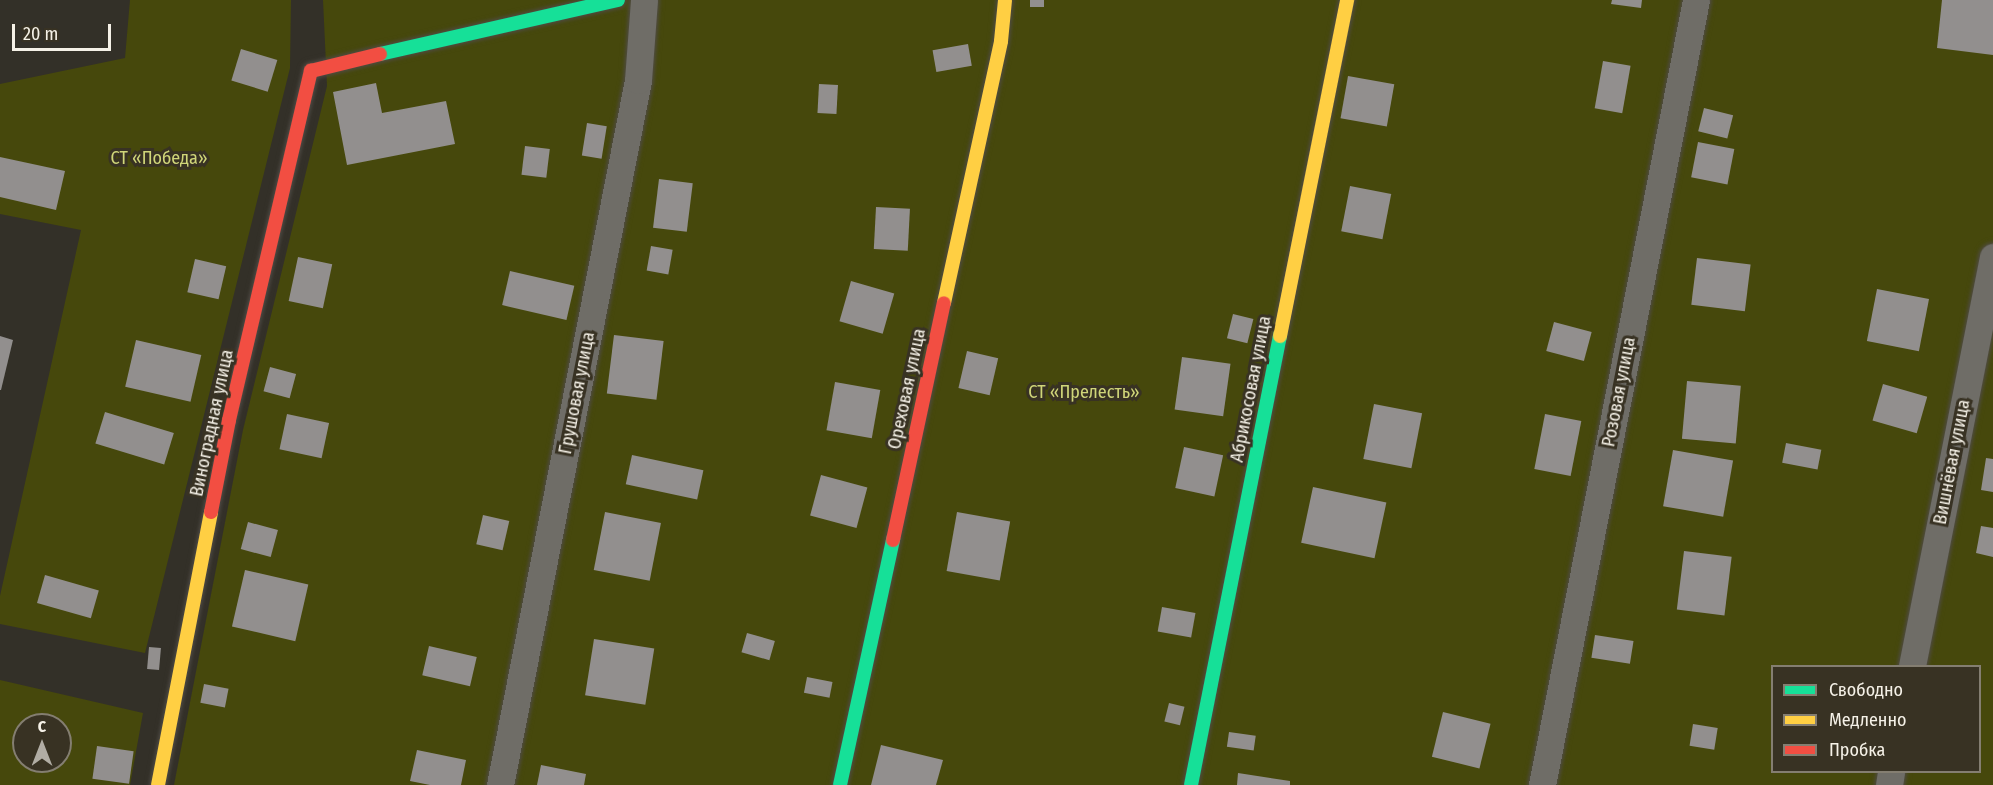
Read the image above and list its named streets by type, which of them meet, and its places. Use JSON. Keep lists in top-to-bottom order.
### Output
{
  "streets": {
    "street": [
      "Ореховая улица",
      "Абрикосовая улица",
      "Розовая улица",
      "Грушовая улица",
      "Виноградная улица",
      "Вишнёвая улица"
    ]
  },
  "parks": ["СТ «Победа»", "СТ «Прелесть»"],
  "legend": ["Свободно", "Медленно", "Пробка"],
  "scale_bar": "20 m",
  "north": "top"
}
